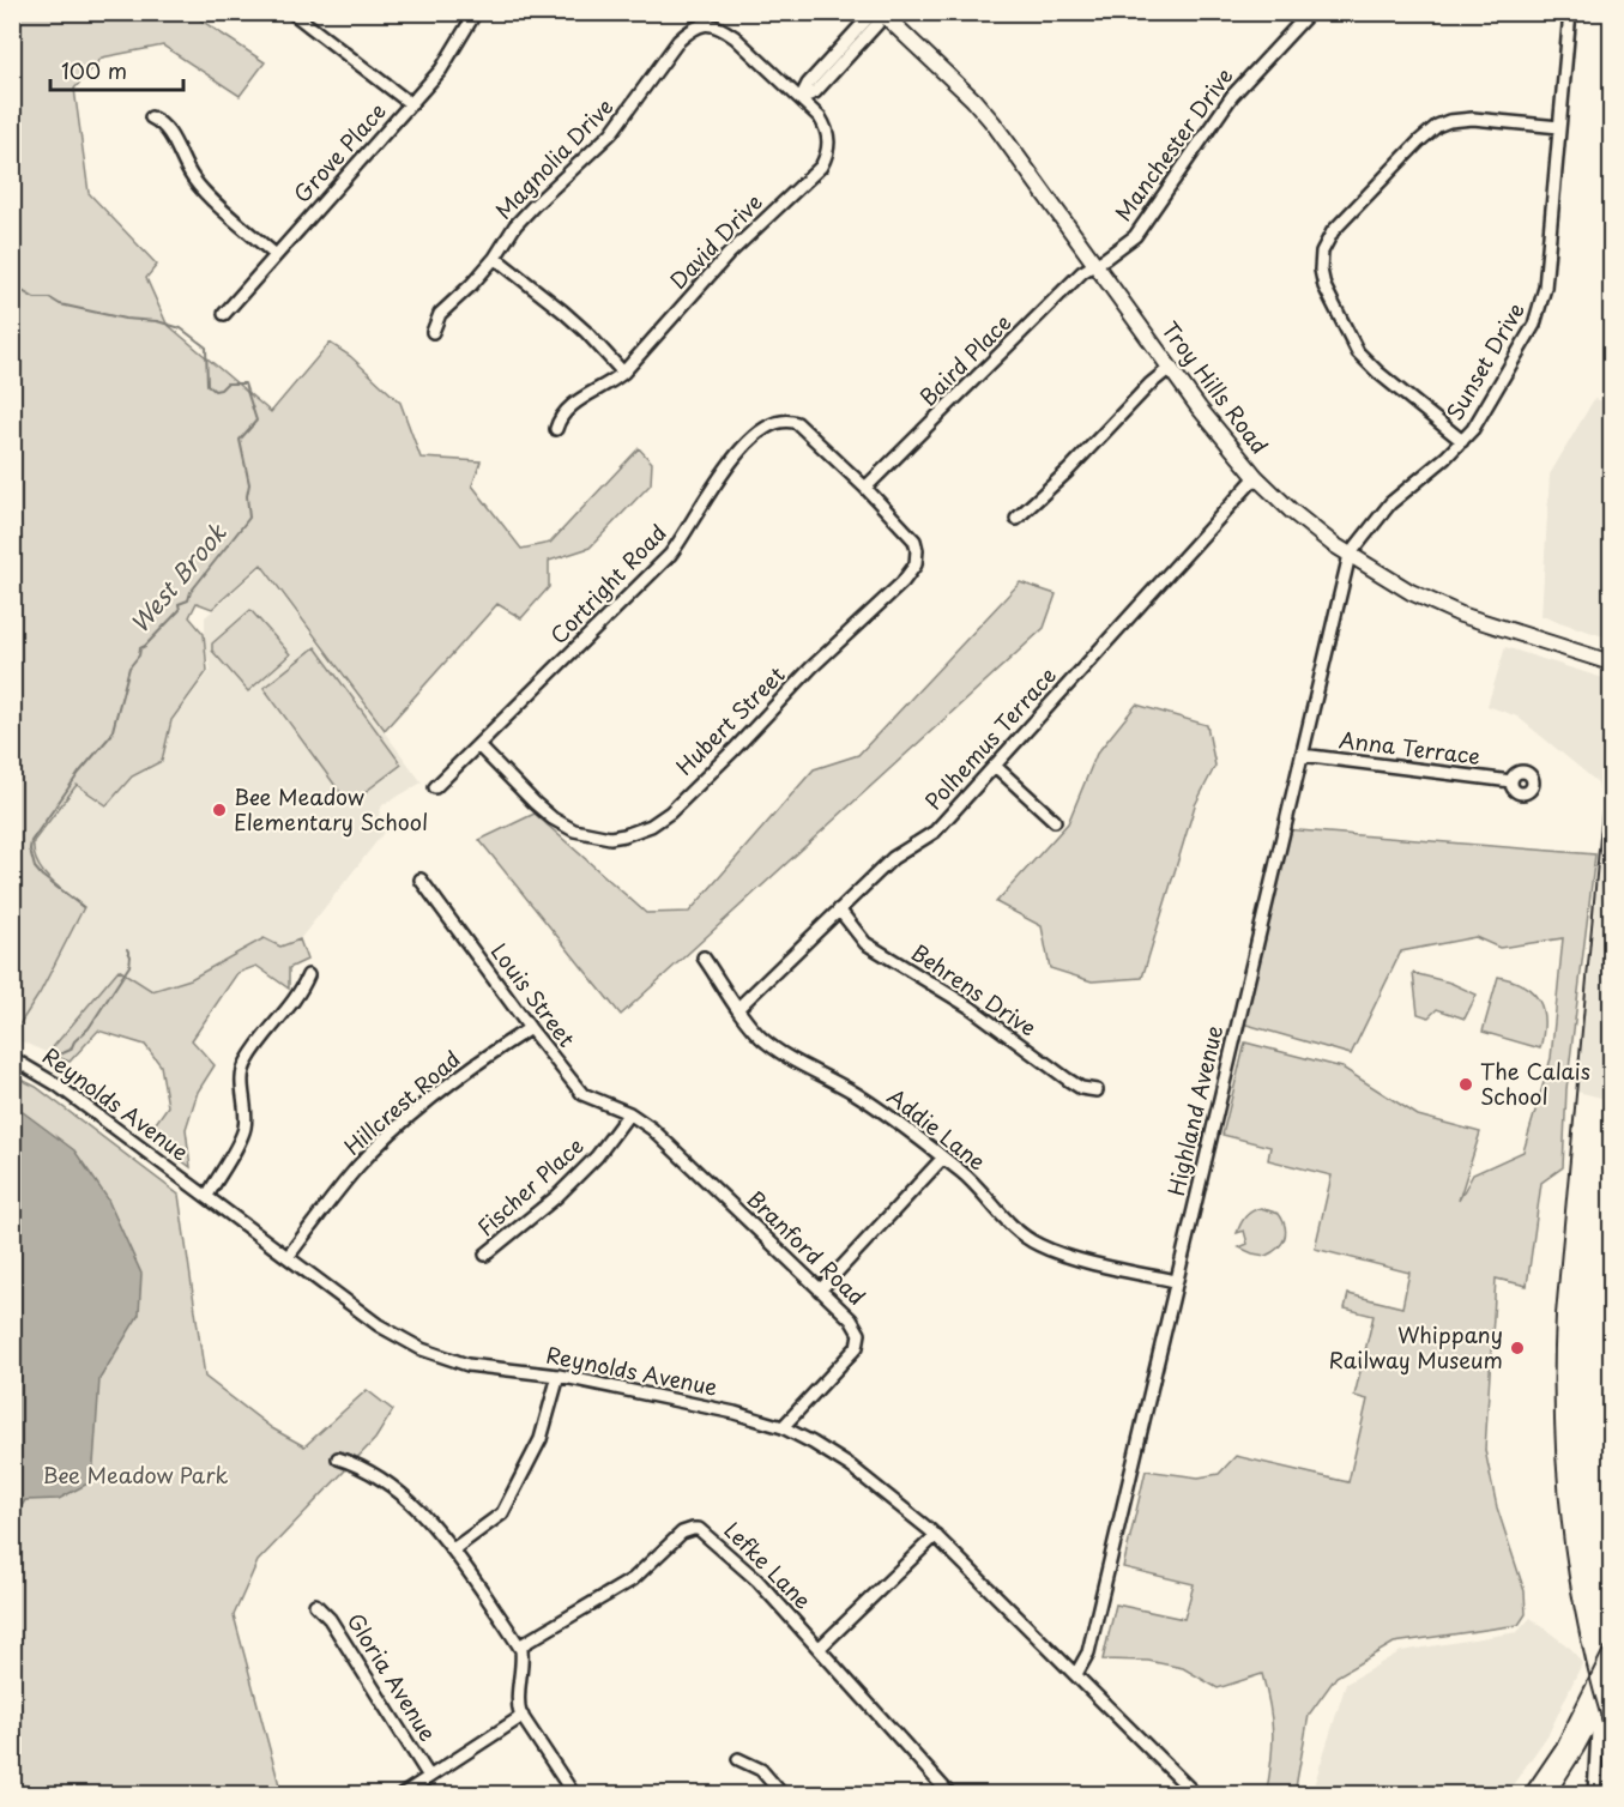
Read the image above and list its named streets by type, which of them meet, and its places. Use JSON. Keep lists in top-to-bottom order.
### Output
{
  "streets": {
    "main road": ["Troy Hills Road"],
    "street": [
      "Manchester Drive",
      "Grove Place",
      "Magnolia Drive",
      "David Drive",
      "Baird Place",
      "Sunset Drive",
      "Cortright Road",
      "Hubert Street",
      "Polhemus Terrace",
      "Anna Terrace",
      "Behrens Drive",
      "Louis Street",
      "Hillcrest Road",
      "Reynolds Avenue",
      "Highland Avenue",
      "Addie Lane",
      "Fischer Place",
      "Branford Road",
      "Lefke Lane",
      "Gloria Avenue"
    ]
  },
  "crossings": [
    ["Manchester Drive", "Baird Place"],
    ["Manchester Drive", "Troy Hills Road"],
    ["Magnolia Drive", "David Drive"],
    ["Baird Place", "Troy Hills Road"],
    ["Baird Place", "Cortright Road"],
    ["Baird Place", "Hubert Street"],
    ["Sunset Drive", "Troy Hills Road"],
    ["Sunset Drive", "Highland Avenue"],
    ["Troy Hills Road", "Polhemus Terrace"],
    ["Troy Hills Road", "Highland Avenue"],
    ["Cortright Road", "Hubert Street"],
    ["Polhemus Terrace", "Behrens Drive"],
    ["Polhemus Terrace", "Addie Lane"],
    ["Anna Terrace", "Highland Avenue"],
    ["Louis Street", "Hillcrest Road"],
    ["Louis Street", "Fischer Place"],
    ["Louis Street", "Branford Road"],
    ["Hillcrest Road", "Reynolds Avenue"],
    ["Reynolds Avenue", "Highland Avenue"],
    ["Reynolds Avenue", "Branford Road"],
    ["Highland Avenue", "Addie Lane"],
    ["Fischer Place", "Branford Road"]
  ],
  "water": ["West Brook"],
  "parks": ["Bee Meadow Park"],
  "places": ["Bee Meadow Elementary School", "The Calais School", "Whippany Railway Museum"],
  "scale_bar": "100 m"
}
